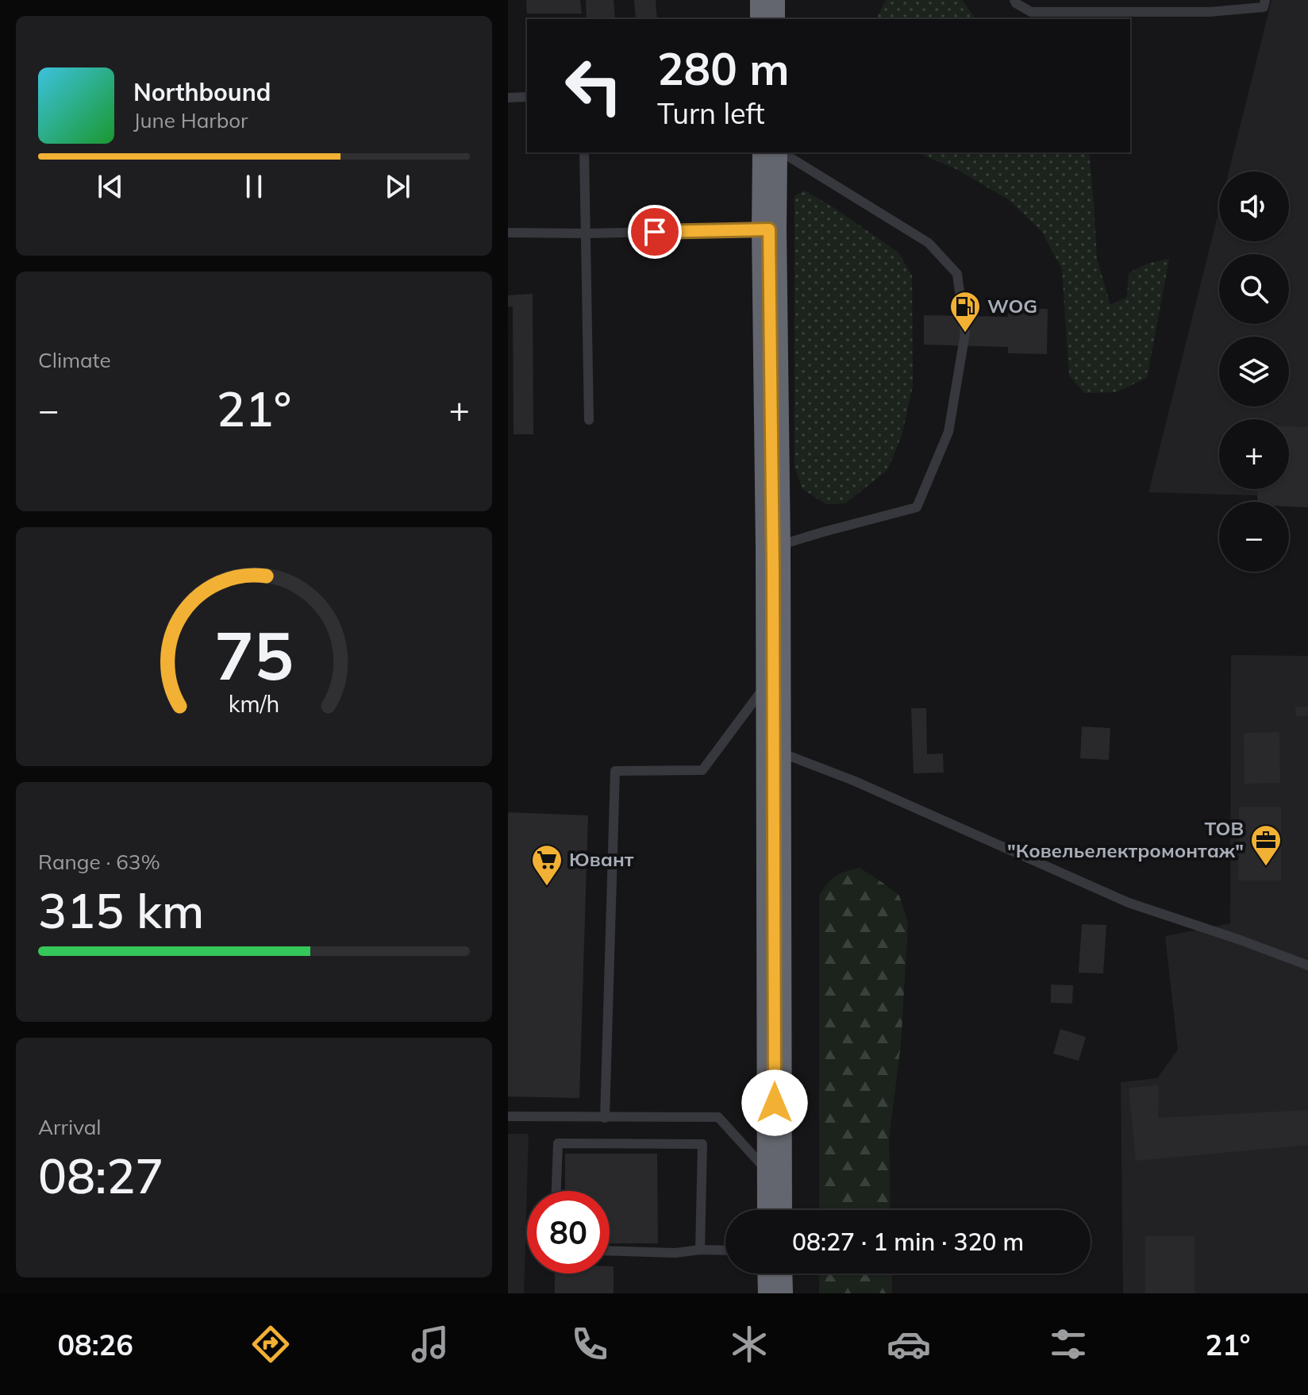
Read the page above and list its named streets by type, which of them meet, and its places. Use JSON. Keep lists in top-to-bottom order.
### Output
{
  "places": {
    "fuel station": ["WOG"],
    "office": ["ТОВ \"Ковельелектромонтаж\""],
    "supermarket": ["Ювант"]
  },
  "page": {
    "turn": ["280 m", "Turn left"],
    "song": ["Northbound", "June Harbor"],
    "map_buttons": ["+", "−"],
    "tile": [
      "Climate",
      ["Range · 63%", "315 km"],
      ["Arrival", "08:27"]
    ],
    "heat": ["−", "21°", "+"],
    "limit": "80",
    "trip": "08:27 · 1 min · 320 m",
    "tabs": ["08:26", "21°"],
    "gauge": ["75", "km/h"]
  }
}
